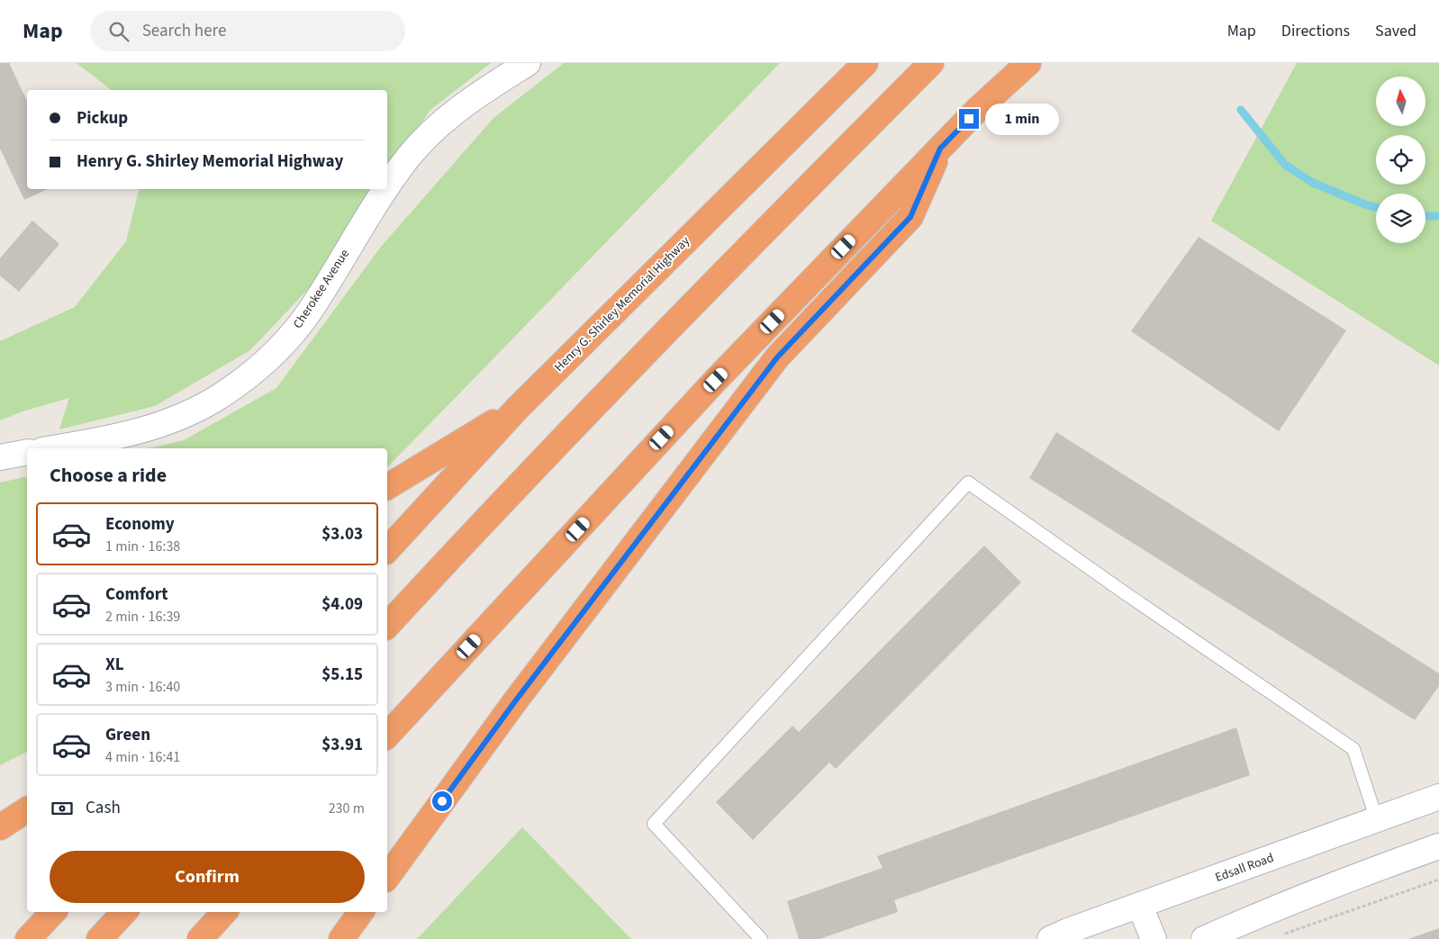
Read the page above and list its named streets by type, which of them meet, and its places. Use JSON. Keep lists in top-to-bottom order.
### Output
{
  "streets": {
    "highway": ["Henry G. Shirley Memorial Highway"],
    "street": ["Cherokee Avenue", "Edsall Road"]
  },
  "north": "top",
  "page": {
    "header": "Map",
    "search": "Search here",
    "nav": ["Map", "Directions", "Saved"],
    "banner": ["Pickup", "Henry G. Shirley Memorial Highway"],
    "bubble": "1 min",
    "heading": "Choose a ride",
    "list": [
      {
        "name": "Economy",
        "note": "1 min · 16:38",
        "value": "$3.03"
      },
      {
        "name": "Comfort",
        "note": "2 min · 16:39",
        "value": "$4.09"
      },
      {
        "name": "XL",
        "note": "3 min · 16:40",
        "value": "$5.15"
      },
      {
        "name": "Green",
        "note": "4 min · 16:41",
        "value": "$3.91"
      }
    ],
    "pay": ["Cash", "230 m"],
    "buttons": "Confirm"
  }
}
